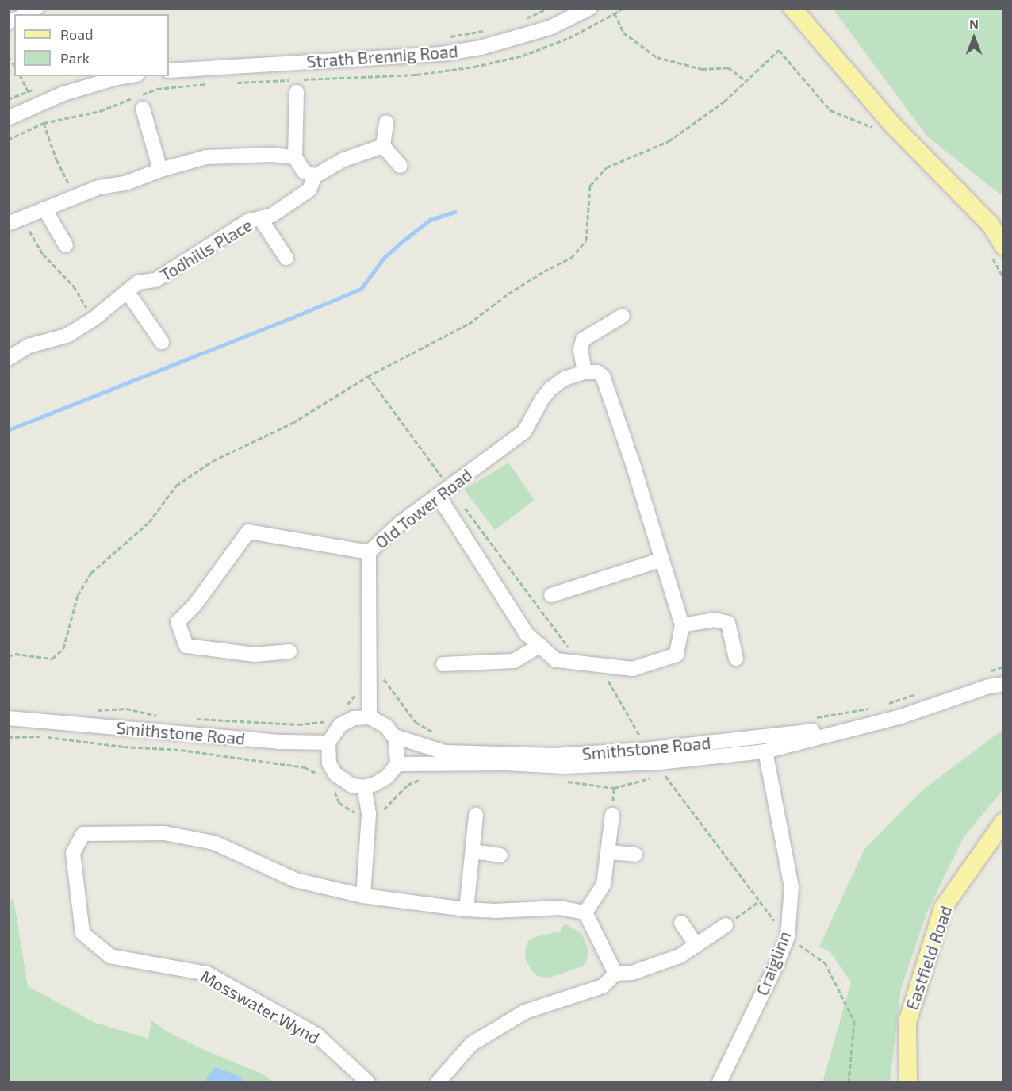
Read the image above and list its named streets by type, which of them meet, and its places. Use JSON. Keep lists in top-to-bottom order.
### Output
{
  "streets": {
    "main road": ["Eastfield Road"],
    "street": [
      "Strath Brennig Road",
      "Todhills Place",
      "Old Tower Road",
      "Smithstone Road",
      "Craiglinn",
      "Mosswater Wynd"
    ]
  },
  "crossings": [
    ["Old Tower Road", "Smithstone Road"],
    ["Smithstone Road", "Craiglinn"]
  ],
  "legend": ["Road", "Park"],
  "north": "top"
}
